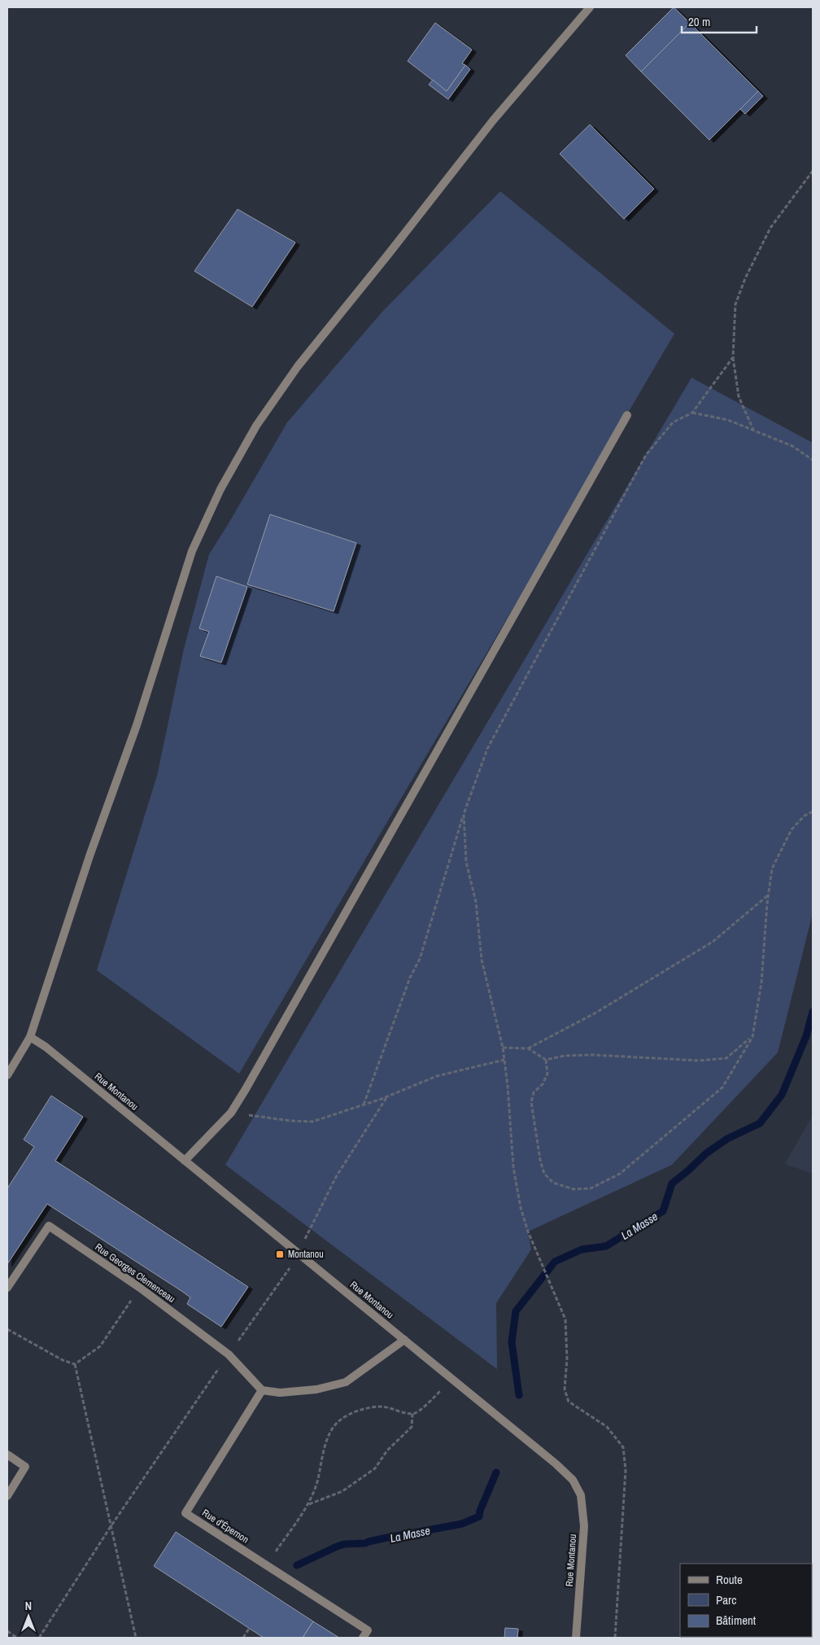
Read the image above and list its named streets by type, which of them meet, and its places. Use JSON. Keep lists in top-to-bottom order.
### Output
{
  "streets": {
    "street": ["Rue Montanou", "Rue Georges Clemenceau", "Rue d'Épernon"]
  },
  "crossings": [
    ["Rue Georges Clemenceau", "Rue d'Épernon"]
  ],
  "water": ["La Masse"],
  "places": {
    "transit": ["Montanou"]
  },
  "legend": ["Route", "Parc", "Bâtiment"],
  "scale_bar": "20 m",
  "north": "top"
}
